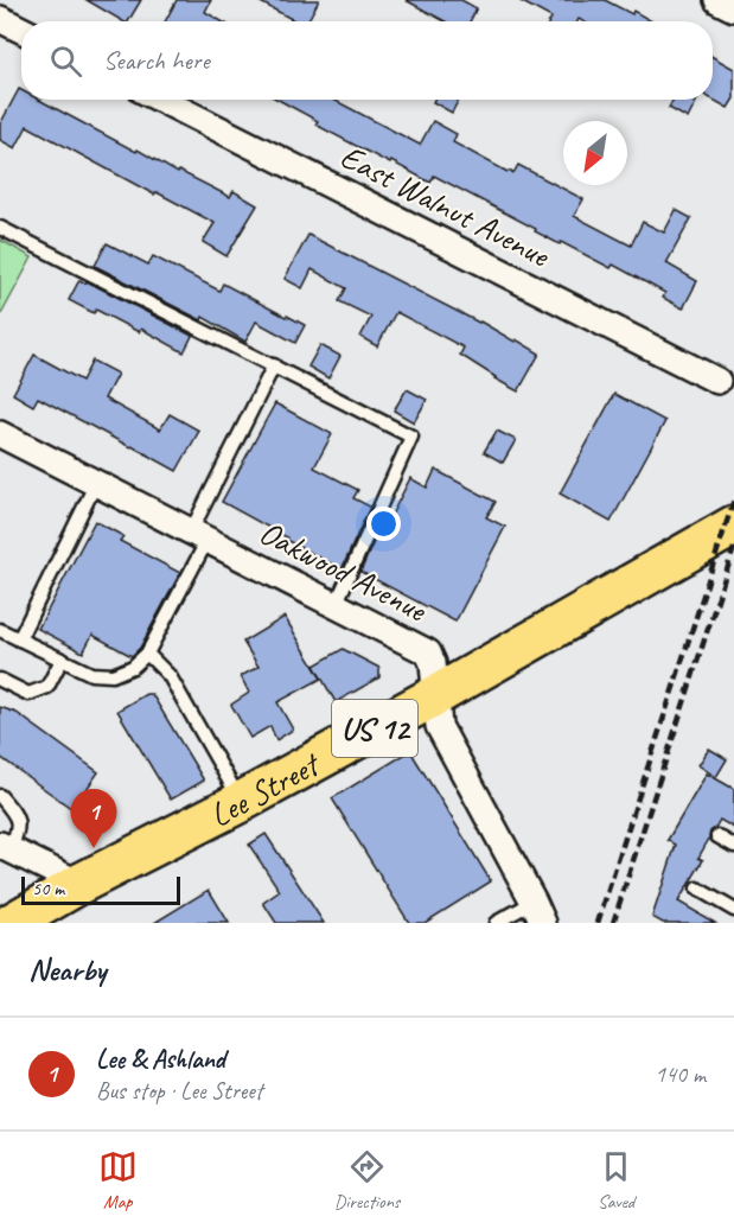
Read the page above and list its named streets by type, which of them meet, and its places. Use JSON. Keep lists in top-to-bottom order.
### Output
{
  "streets": {
    "main road": ["US 12", "Lee Street"],
    "street": ["East Walnut Avenue", "Oakwood Avenue"]
  },
  "crossings": [
    ["Oakwood Avenue", "Lee Street"]
  ],
  "scale_bar": "50 m",
  "north": "bottom left",
  "page": {
    "search": "Search here",
    "pins": "1",
    "scale": "50 m",
    "heading": "Nearby",
    "list": [
      {
        "mark": "1",
        "name": "Lee & Ashland",
        "note": "Bus stop · Lee Street",
        "value": "140 m"
      }
    ],
    "nav": ["Map", "Directions", "Saved"]
  }
}
